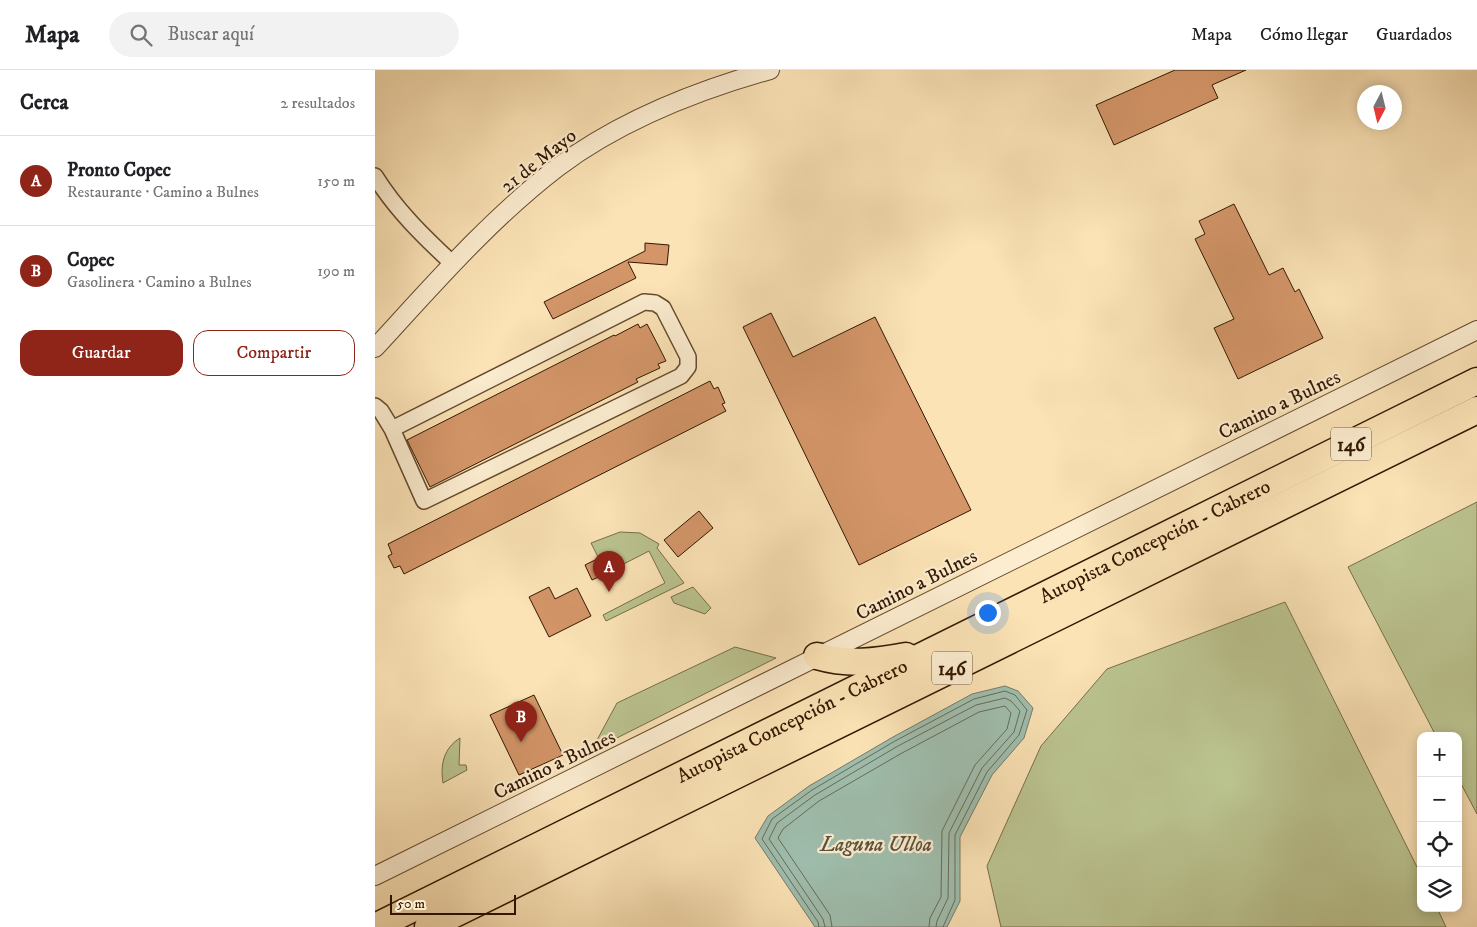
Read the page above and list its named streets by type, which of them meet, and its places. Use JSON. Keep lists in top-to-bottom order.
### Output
{
  "streets": {
    "highway": ["146", "Autopista Concepción - Cabrero"],
    "street": ["21 de Mayo", "Camino a Bulnes"]
  },
  "water": ["Laguna Ulloa"],
  "scale_bar": "50 m",
  "north": "bottom",
  "page": {
    "header": "Mapa",
    "search": "Buscar aquí",
    "nav": ["Mapa", "Cómo llegar", "Guardados"],
    "heading": ["Cerca", "2 resultados"],
    "list": [
      {
        "mark": "A",
        "name": "Pronto Copec",
        "note": "Restaurante · Camino a Bulnes",
        "value": "150 m"
      },
      {
        "mark": "B",
        "name": "Copec",
        "note": "Gasolinera · Camino a Bulnes",
        "value": "190 m"
      }
    ],
    "buttons": ["Guardar", "Compartir"],
    "pins": ["A", "B"],
    "map_buttons": ["+", "−"],
    "scale": "50 m"
  }
}
